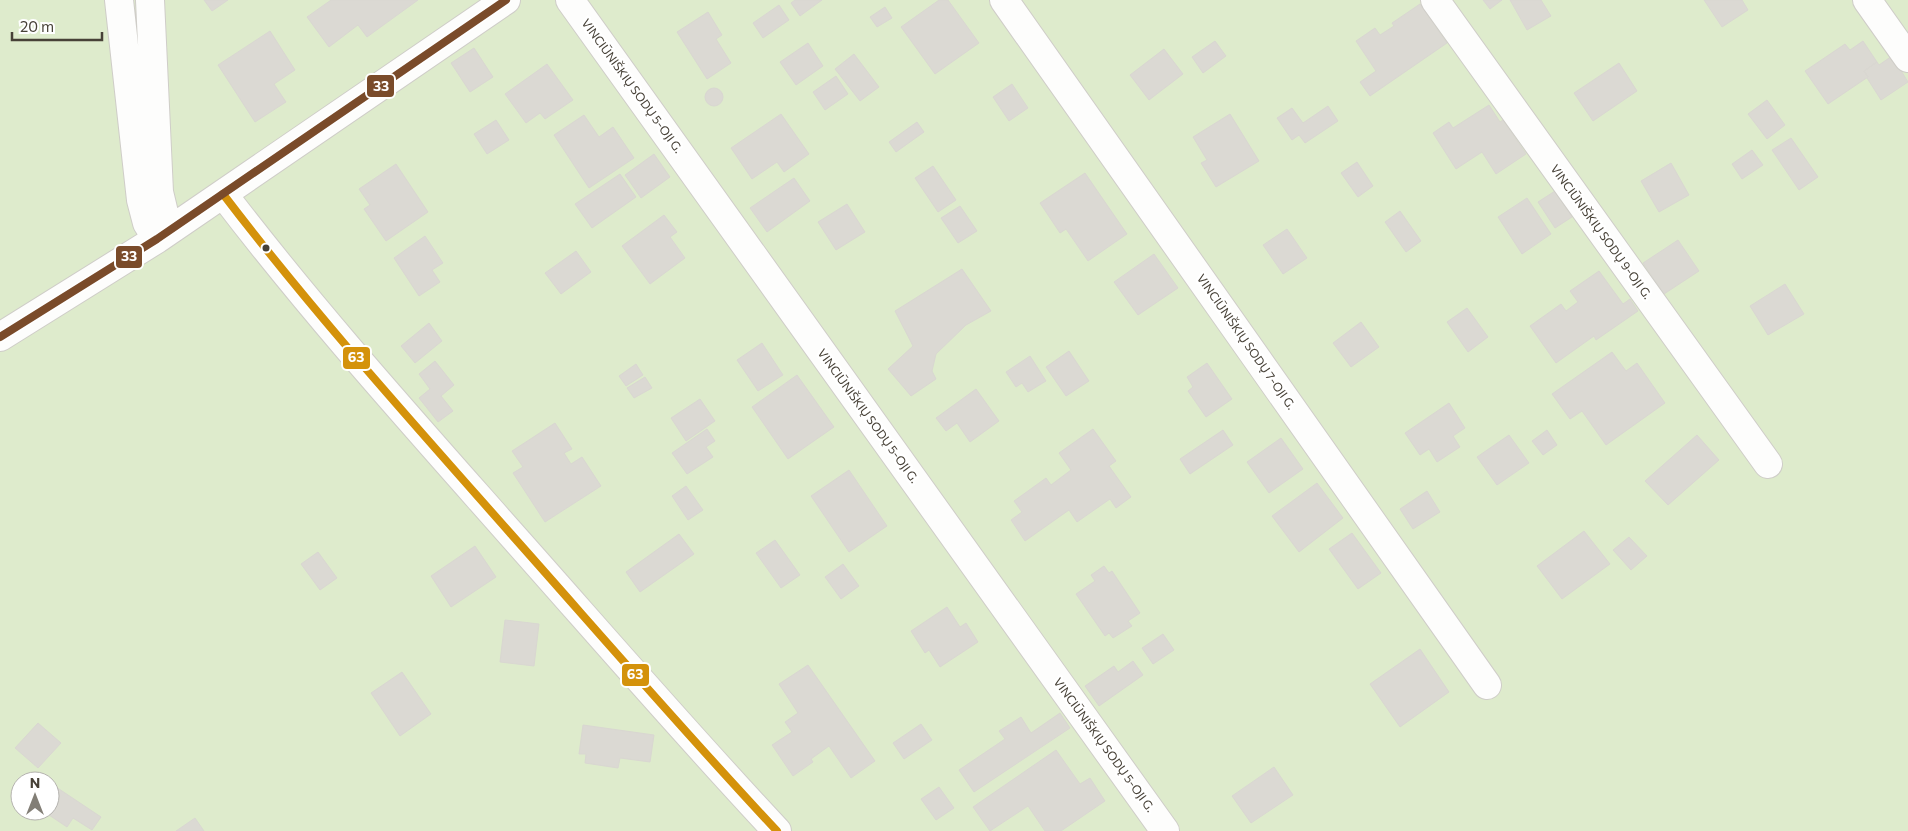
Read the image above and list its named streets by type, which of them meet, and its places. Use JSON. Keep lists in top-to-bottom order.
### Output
{
  "streets": {
    "street": ["VINCIŪNIŠKIŲ SODŲ 5-OJI G.", "VINCIŪNIŠKIŲ SODŲ 9-OJI G.", "VINCIŪNIŠKIŲ SODŲ 7-OJI G."]
  },
  "lines": ["transit line 33", "transit line 63"],
  "scale_bar": "20 m",
  "north": "top"
}
